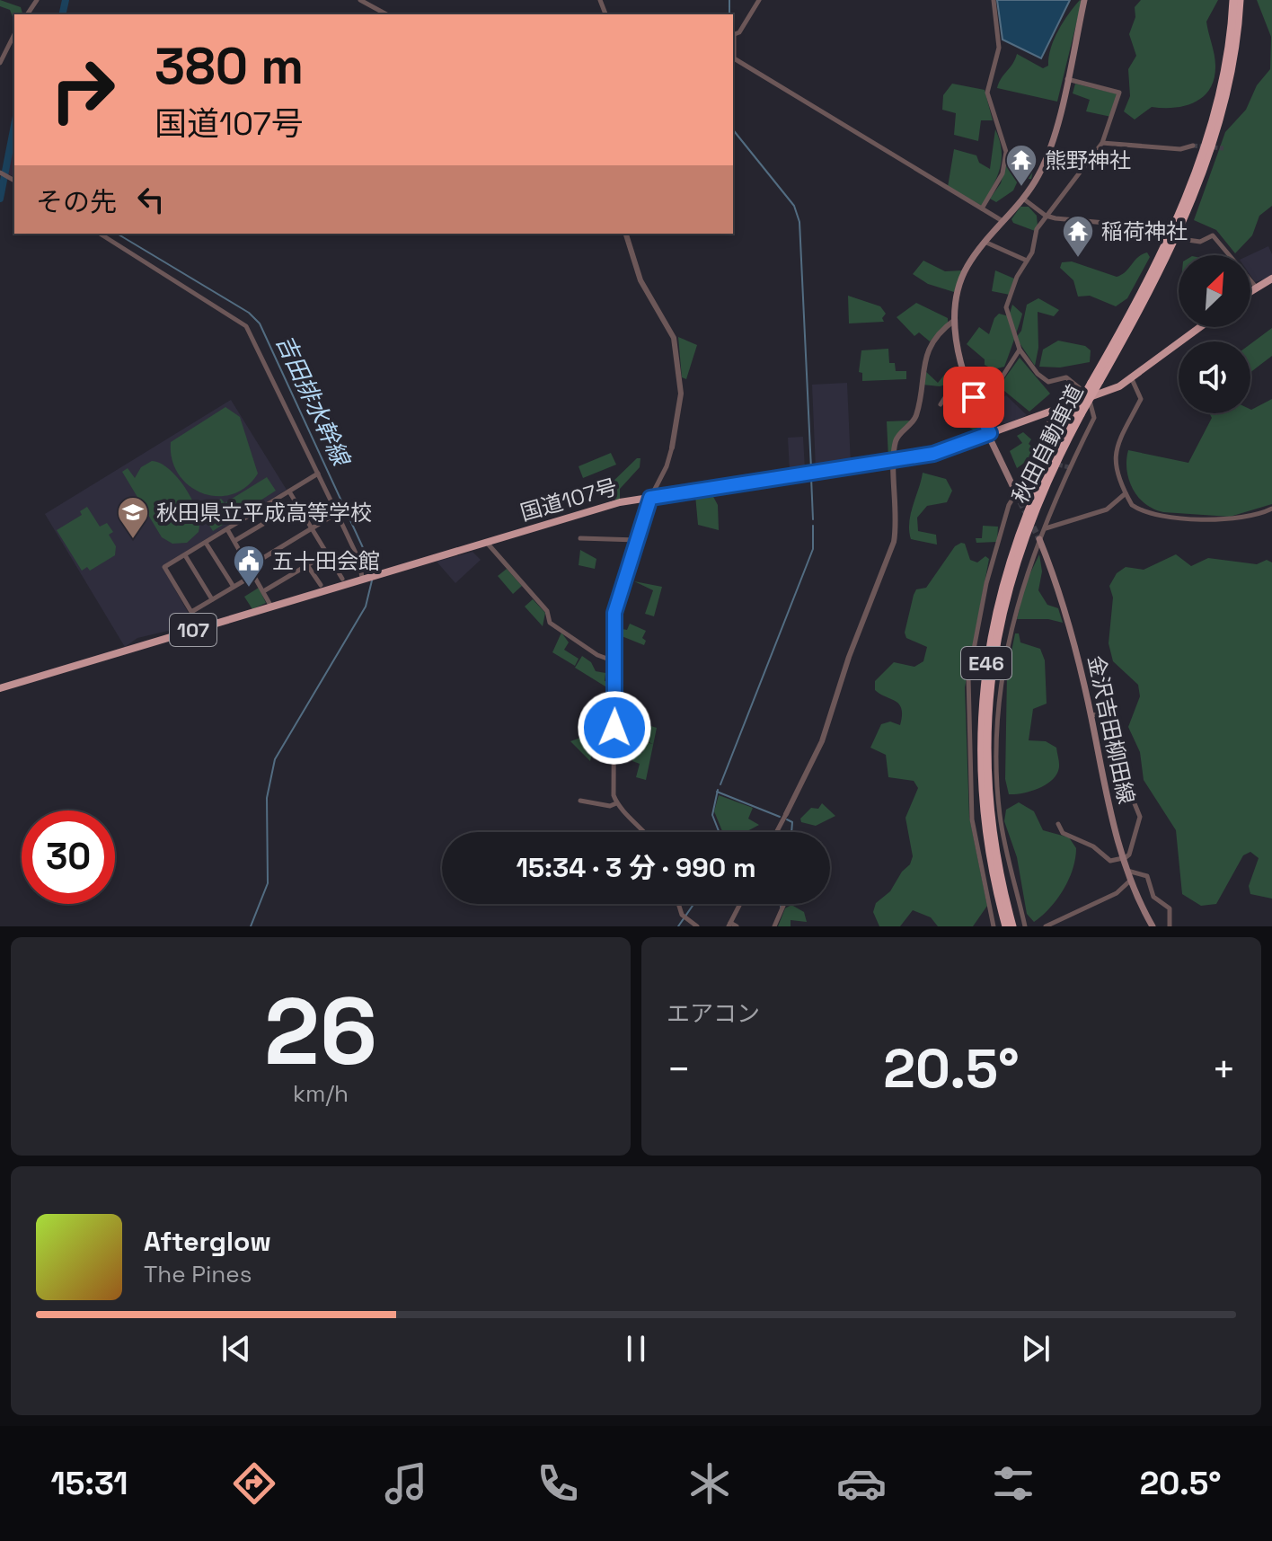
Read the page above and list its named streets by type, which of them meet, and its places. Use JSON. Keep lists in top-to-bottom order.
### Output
{
  "streets": {
    "highway": [
      "秋田自動車道",
      "国道107号",
      "107",
      "E46"
    ],
    "main road": ["金沢吉田柳田線"]
  },
  "water": ["吉田排水幹線"],
  "places": {
    "temple": ["熊野神社", "稲荷神社"],
    "school or university": ["秋田県立平成高等学校"],
    "public building": ["五十田会館"]
  },
  "north": "top right",
  "page": {
    "turn": ["380 m", "国道107号"],
    "then": "その先",
    "limit": "30",
    "trip": "15:34 · 3 分 · 990 m",
    "tile": [
      ["26", "km/h"],
      "エアコン"
    ],
    "heat": ["−", "20.5°", "+"],
    "song": ["Afterglow", "The Pines"],
    "tabs": ["15:31", "20.5°"]
  }
}
